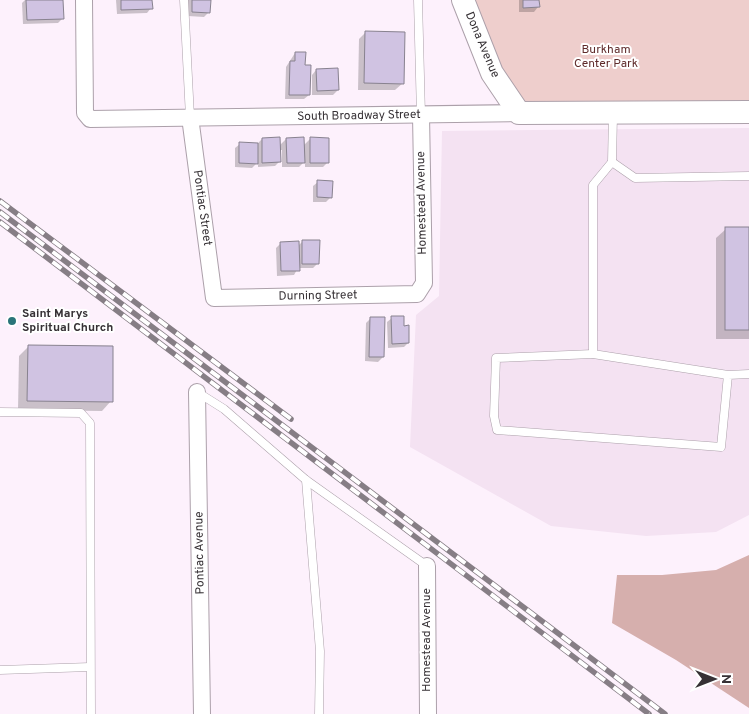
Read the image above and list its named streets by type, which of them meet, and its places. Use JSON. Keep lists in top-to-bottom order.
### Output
{
  "streets": {
    "street": [
      "Dona Avenue",
      "South Broadway Street",
      "Homestead Avenue",
      "Pontiac Street",
      "Durning Street",
      "Pontiac Avenue"
    ]
  },
  "crossings": [
    ["Dona Avenue", "South Broadway Street"],
    ["South Broadway Street", "Homestead Avenue"],
    ["South Broadway Street", "Pontiac Street"],
    ["Homestead Avenue", "Durning Street"],
    ["Pontiac Street", "Durning Street"]
  ],
  "parks": ["Burkham Center Park"],
  "places": ["Saint Marys Spiritual Church"],
  "north": "right"
}
